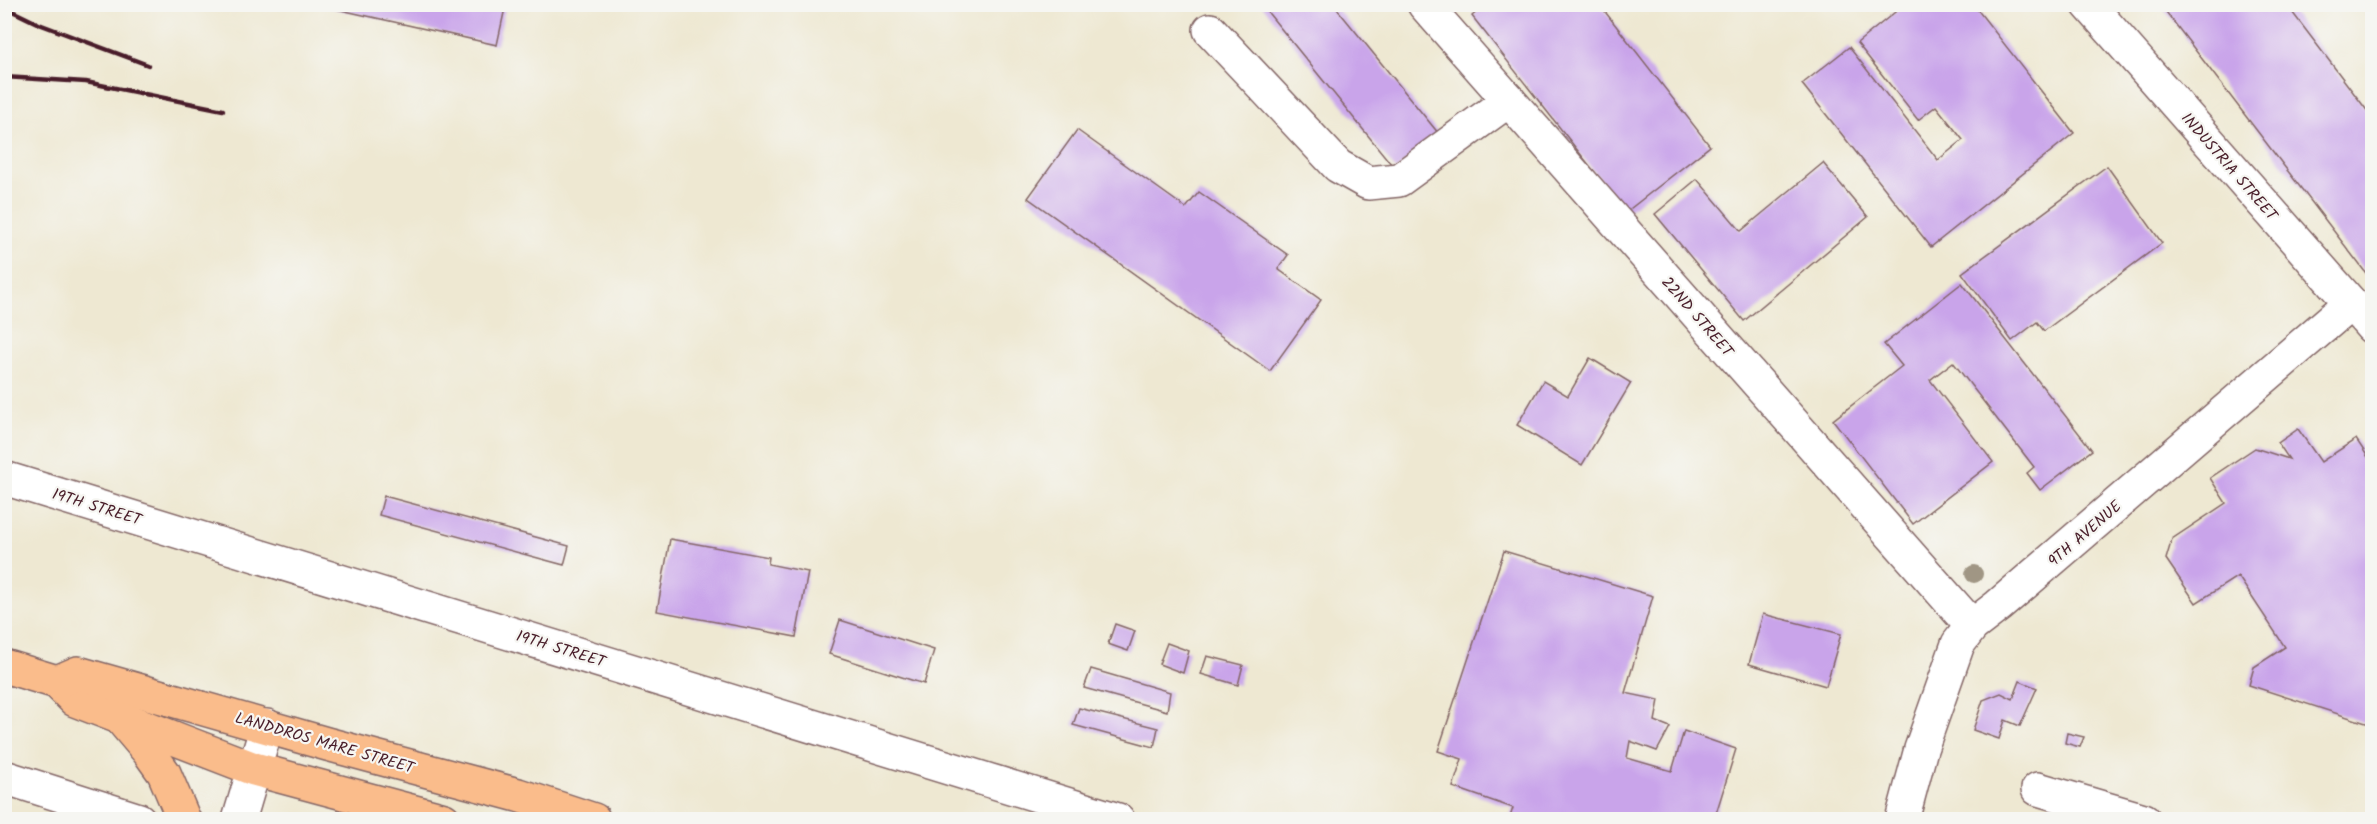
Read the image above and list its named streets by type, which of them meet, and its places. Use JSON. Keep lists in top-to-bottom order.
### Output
{
  "streets": {
    "main road": ["LANDDROS MARE STREET"],
    "street": [
      "INDUSTRIA STREET",
      "22ND STREET",
      "19TH STREET",
      "9TH AVENUE"
    ]
  },
  "crossings": [
    ["INDUSTRIA STREET", "9TH AVENUE"],
    ["22ND STREET", "9TH AVENUE"]
  ]
}
